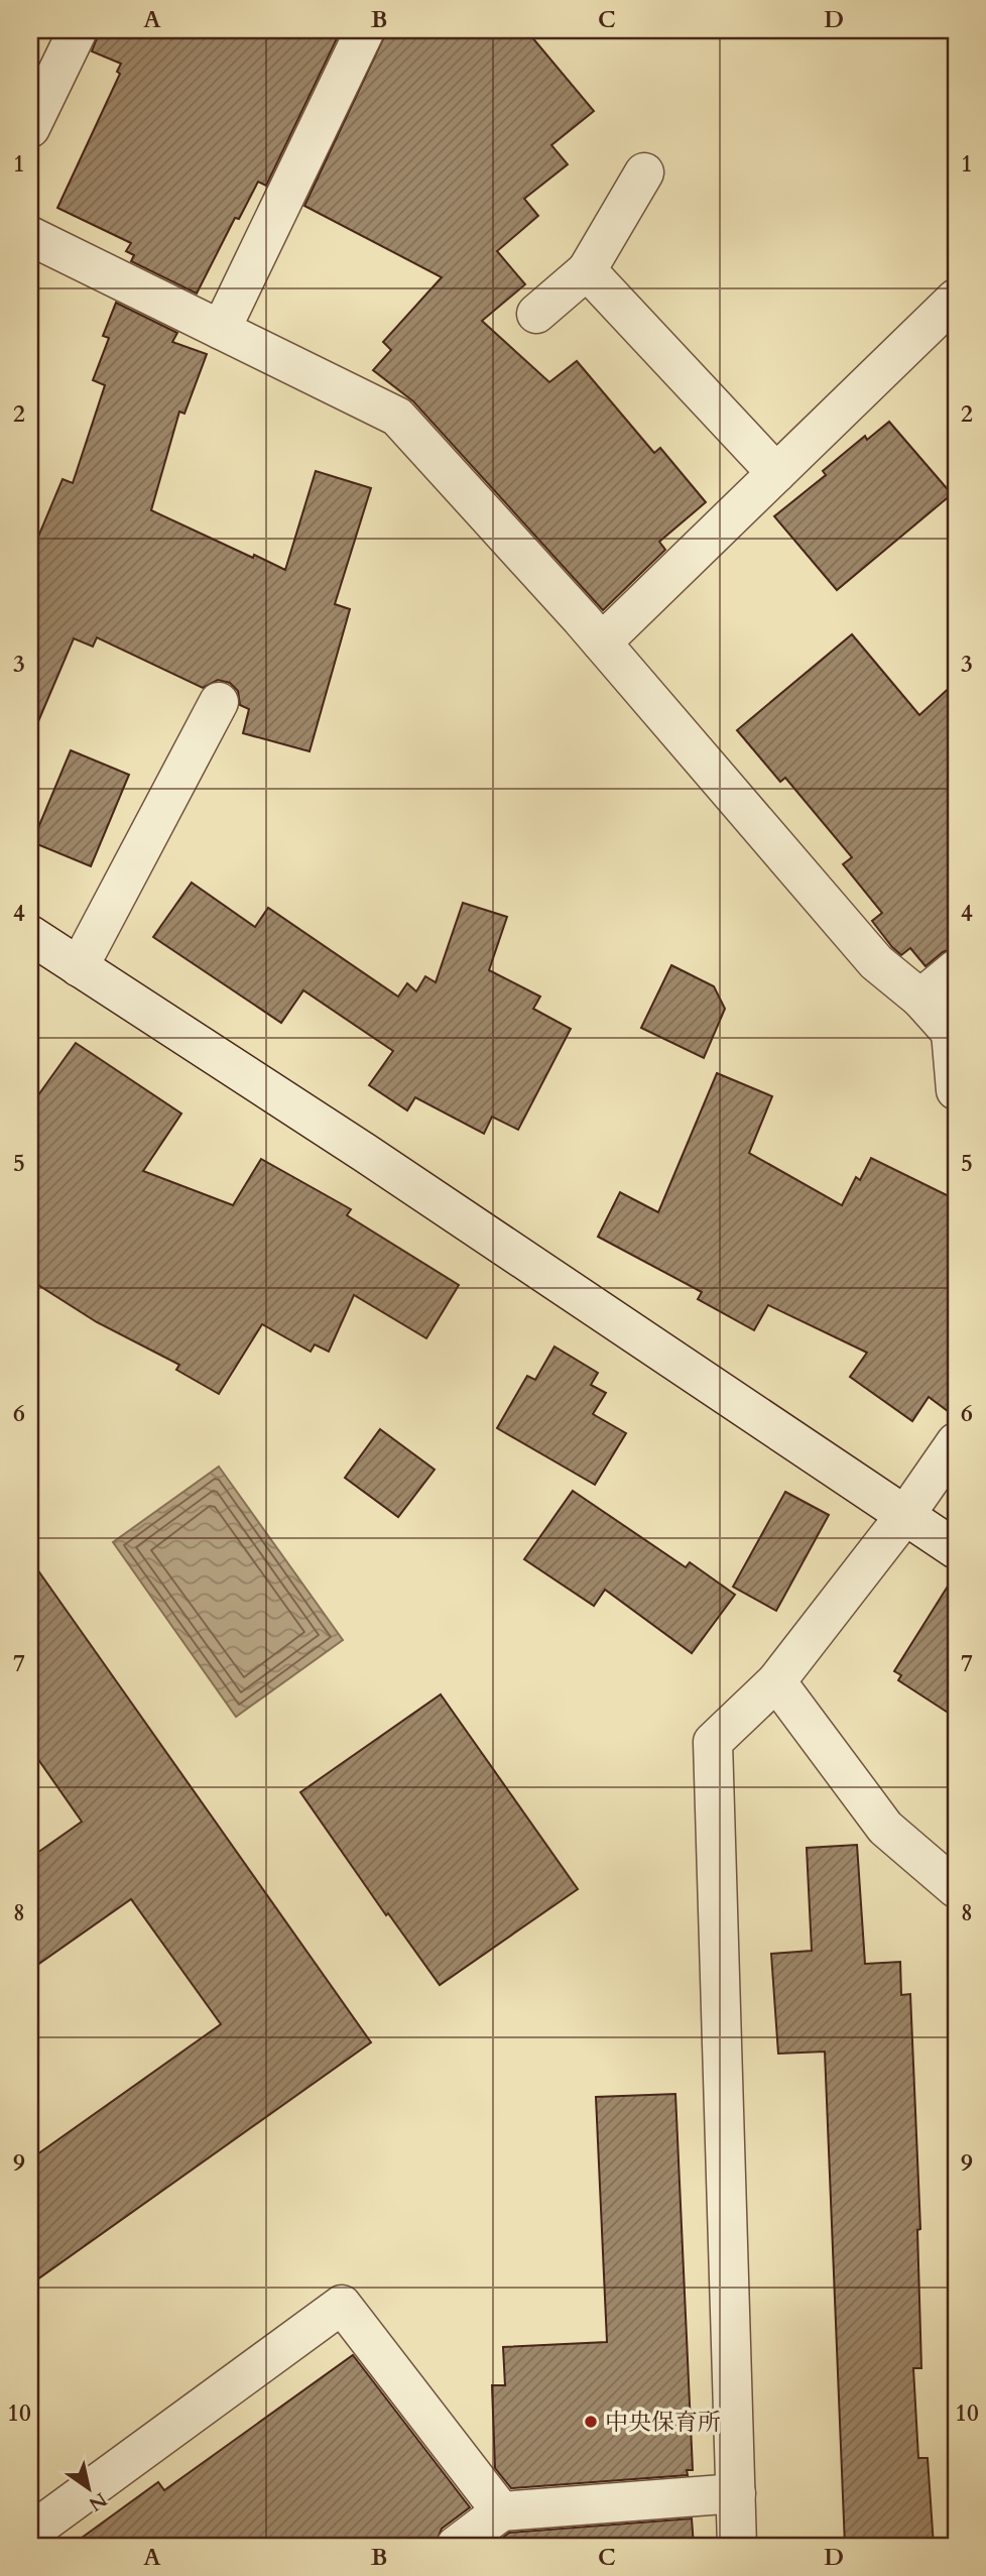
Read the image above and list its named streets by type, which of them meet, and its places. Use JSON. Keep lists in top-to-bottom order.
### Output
{
  "places": ["中央保育所"],
  "north": "bottom right",
  "grid": {
    "columns": [
      "A",
      "B",
      "C",
      "D"
    ],
    "rows": [
      "1",
      "2",
      "3",
      "4",
      "5",
      "6",
      "7",
      "8",
      "9",
      "10"
    ]
  }
}
